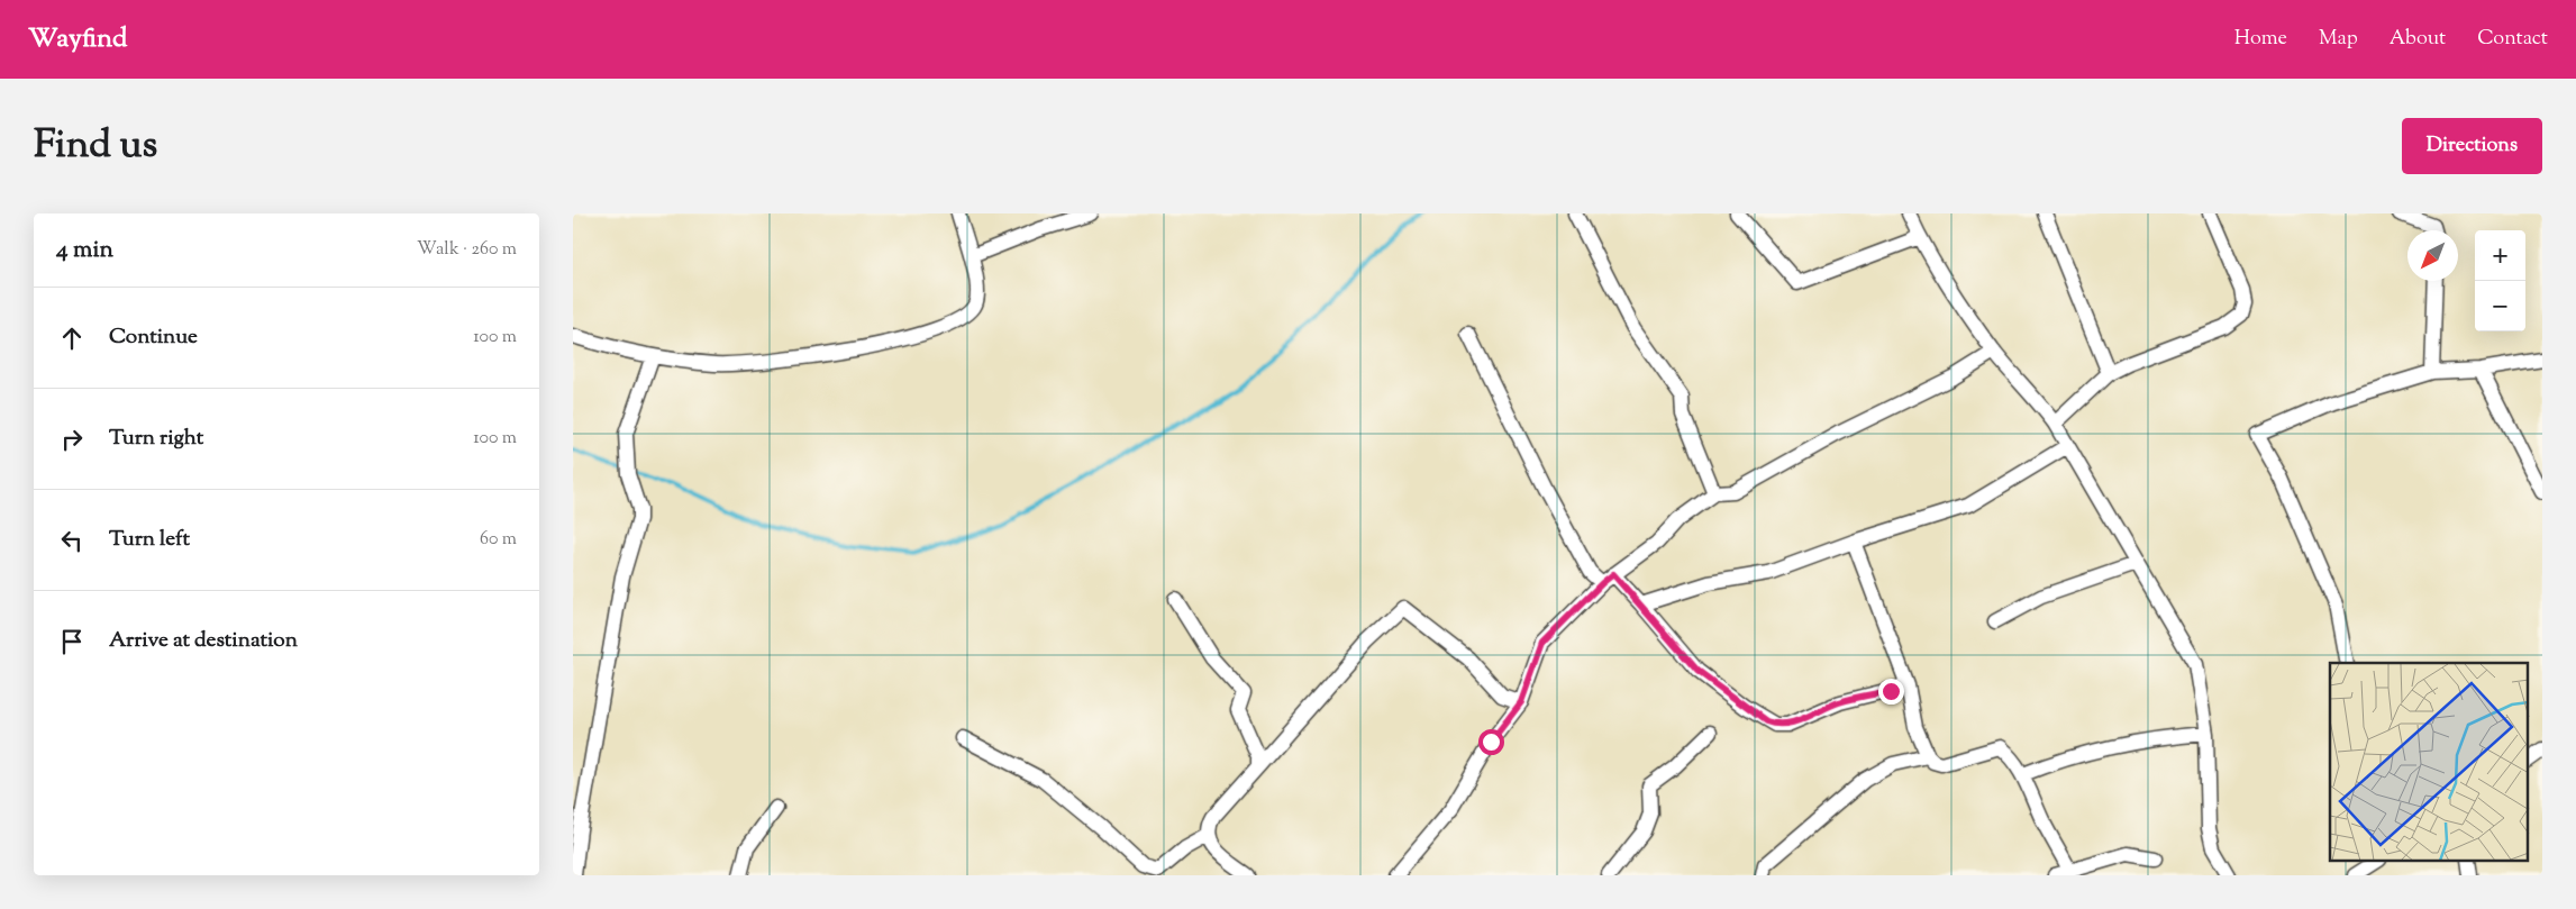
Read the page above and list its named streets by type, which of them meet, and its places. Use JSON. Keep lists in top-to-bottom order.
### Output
{
  "north": "bottom left",
  "page": {
    "header": "Wayfind",
    "nav": [
      "Home",
      "Map",
      "About",
      "Contact"
    ],
    "title": "Find us",
    "buttons": "Directions",
    "heading": ["4 min", "Walk · 260 m"],
    "map_buttons": ["+", "−"],
    "list": [
      ["Continue", "100 m"],
      ["Turn right", "100 m"],
      ["Turn left", "60 m"],
      "Arrive at destination"
    ]
  }
}
